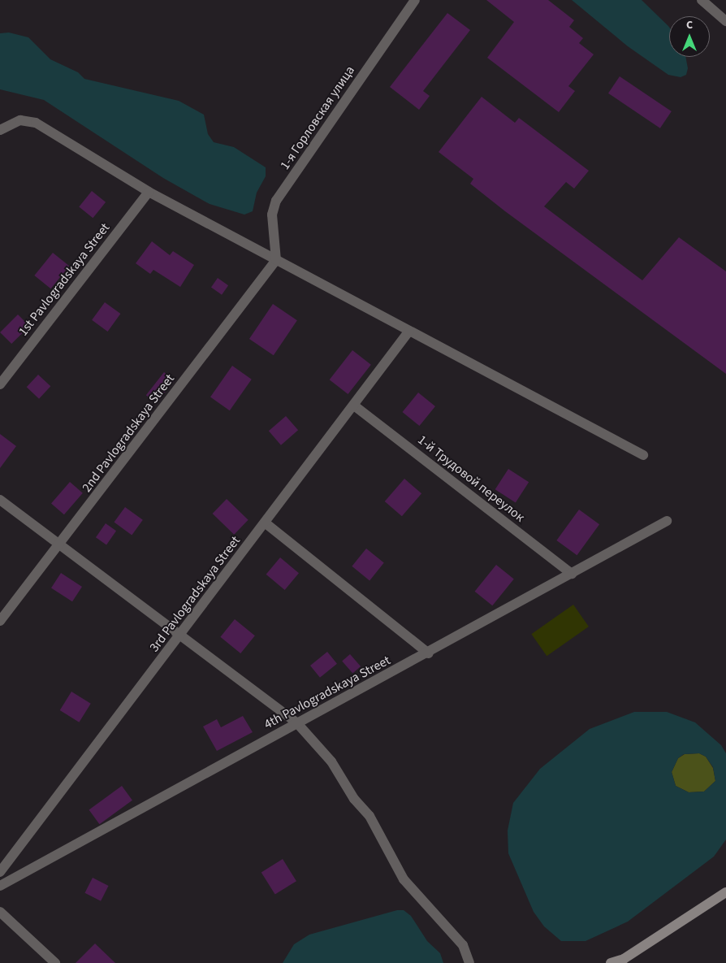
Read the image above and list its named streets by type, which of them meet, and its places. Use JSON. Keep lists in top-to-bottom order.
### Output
{
  "streets": {
    "street": [
      "1-я Горловская улица",
      "1st Pavlogradskaya Street",
      "2nd Pavlogradskaya Street",
      "1-й Трудовой переулок",
      "3rd Pavlogradskaya Street",
      "4th Pavlogradskaya Street"
    ]
  },
  "crossings": [
    ["1-я Горловская улица", "2nd Pavlogradskaya Street"],
    ["1-й Трудовой переулок", "3rd Pavlogradskaya Street"],
    ["1-й Трудовой переулок", "4th Pavlogradskaya Street"]
  ],
  "north": "top"
}
